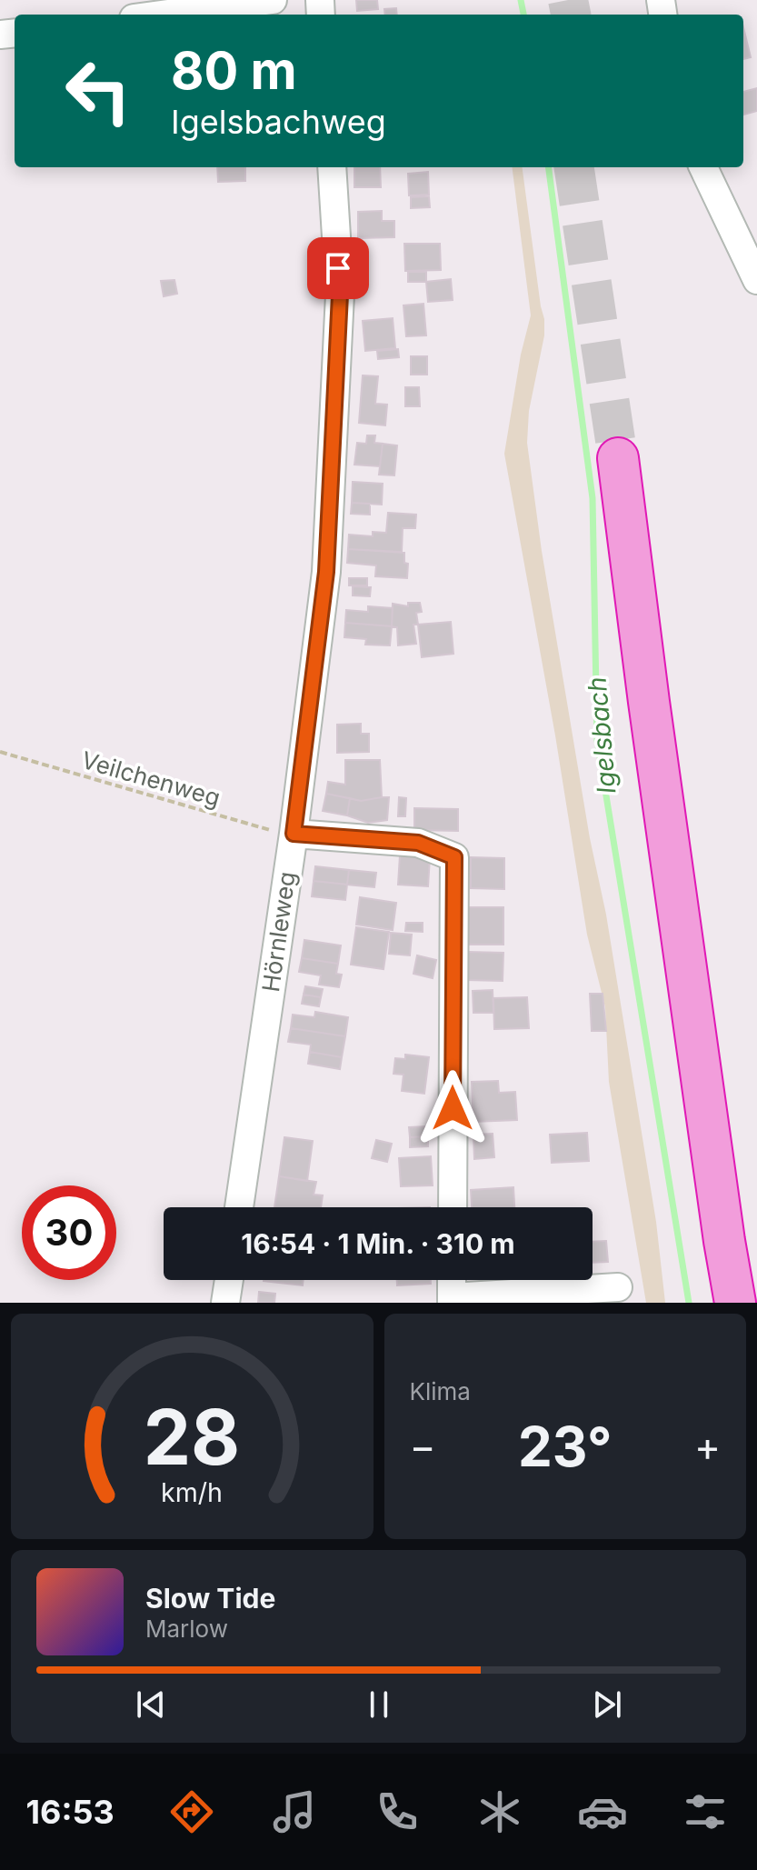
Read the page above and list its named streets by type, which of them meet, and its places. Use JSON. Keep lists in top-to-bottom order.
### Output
{
  "streets": {
    "street": ["Hörnleweg"],
    "path": ["Veilchenweg"]
  },
  "crossings": [
    ["Veilchenweg", "Hörnleweg"]
  ],
  "water": ["Igelsbach"],
  "page": {
    "turn": ["80 m", "Igelsbachweg"],
    "limit": "30",
    "trip": "16:54 · 1 Min. · 310 m",
    "tile": "Klima",
    "heat": ["−", "23°", "+"],
    "song": ["Slow Tide", "Marlow"],
    "tabs": "16:53",
    "gauge": ["28", "km/h"]
  }
}
